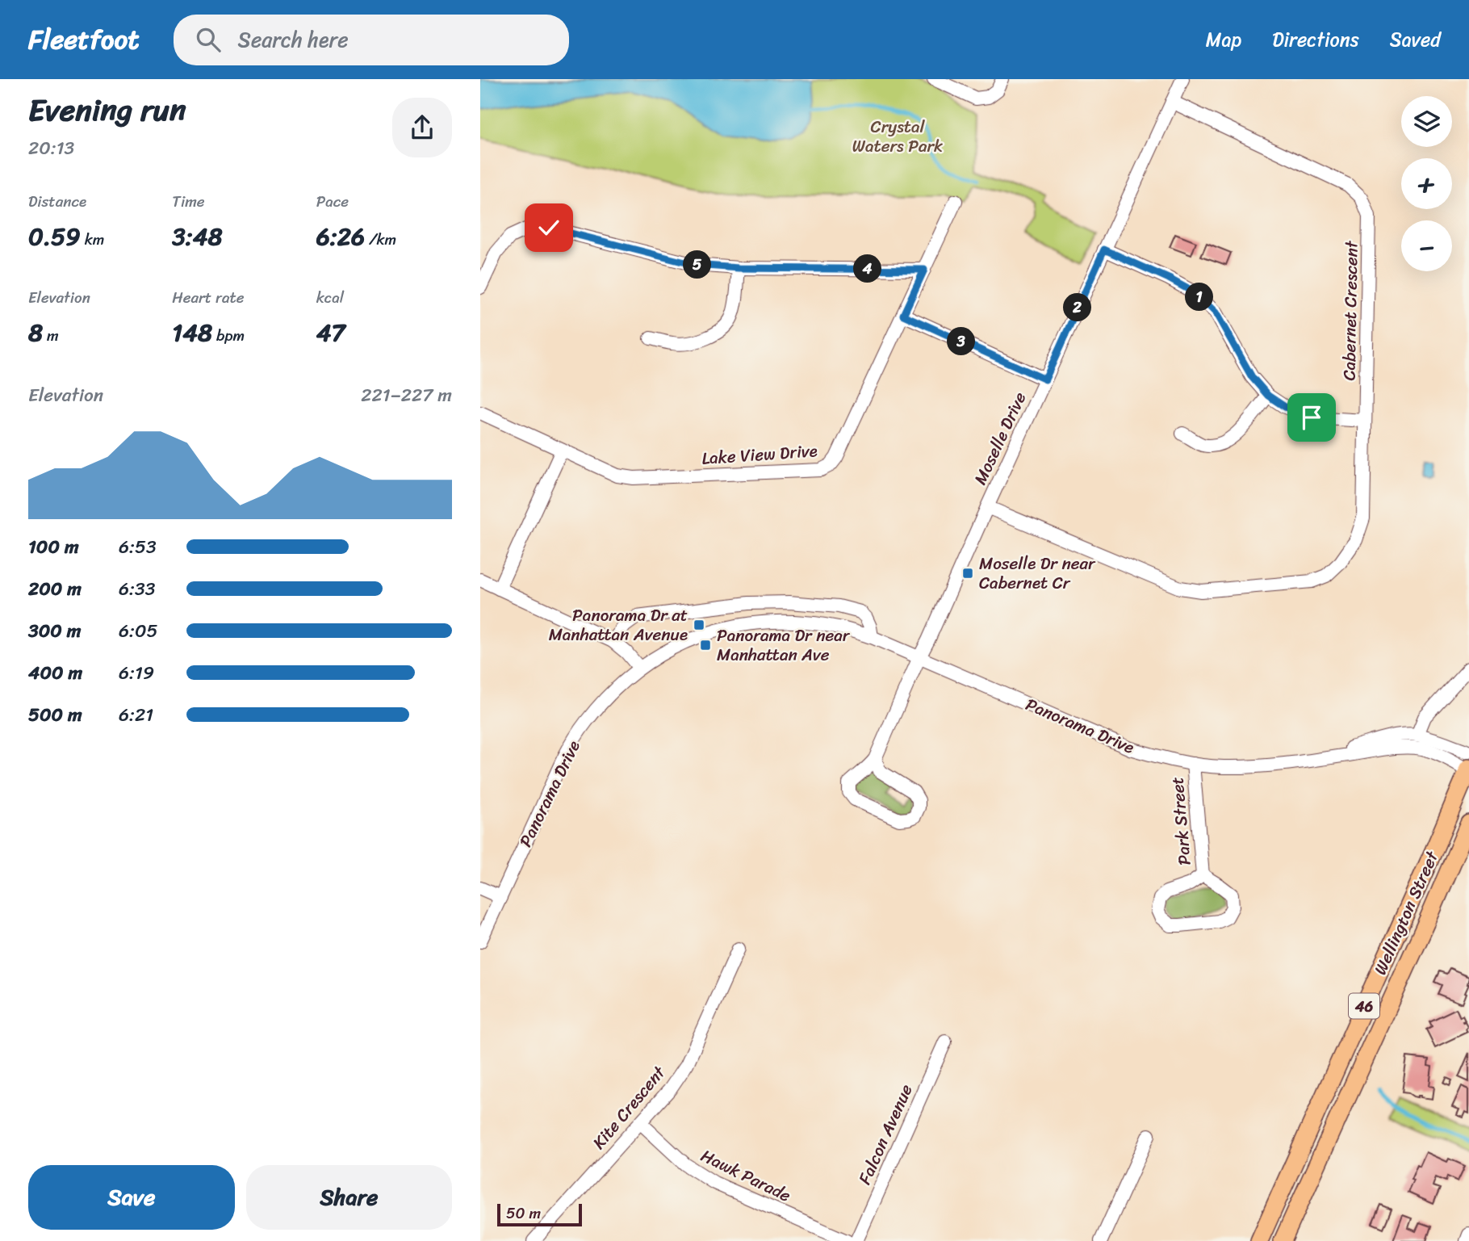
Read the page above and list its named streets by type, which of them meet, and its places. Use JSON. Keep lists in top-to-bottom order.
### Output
{
  "streets": {
    "main road": ["Wellington Street", "46"],
    "street": [
      "Cabernet Crescent",
      "Moselle Drive",
      "Lake View Drive",
      "Panorama Drive",
      "Park Street",
      "Kite Crescent",
      "Falcon Avenue",
      "Hawk Parade"
    ]
  },
  "crossings": [
    ["Cabernet Crescent", "Moselle Drive"],
    ["Moselle Drive", "Panorama Drive"],
    ["Panorama Drive", "Park Street"],
    ["Panorama Drive", "Wellington Street"],
    ["Kite Crescent", "Hawk Parade"]
  ],
  "parks": ["Crystal Waters Park"],
  "places": {
    "transit": ["Moselle Dr near Cabernet Cr", "Panorama Dr at Manhattan Avenue", "Panorama Dr near Manhattan Ave"]
  },
  "scale_bar": "50 m",
  "page": {
    "header": "Fleetfoot",
    "search": "Search here",
    "nav": ["Map", "Directions", "Saved"],
    "heading": ["Evening run", "20:13"],
    "map_buttons": ["+", "−"],
    "stats": [
      ["Distance", "0.59 km"],
      ["Time", "3:48"],
      ["Pace", "6:26 /km"],
      ["Elevation", "8 m"],
      ["Heart rate", "148 bpm"],
      ["kcal", "47"]
    ],
    "pins": [
      "5",
      "4",
      "1",
      "2",
      "3"
    ],
    "chart": ["Elevation", "221–227 m"],
    "list": [
      {
        "name": "100 m",
        "note": "6:53"
      },
      {
        "name": "200 m",
        "note": "6:33"
      },
      {
        "name": "300 m",
        "note": "6:05"
      },
      {
        "name": "400 m",
        "note": "6:19"
      },
      {
        "name": "500 m",
        "note": "6:21"
      }
    ],
    "buttons": ["Save", "Share"],
    "scale": "50 m"
  }
}
